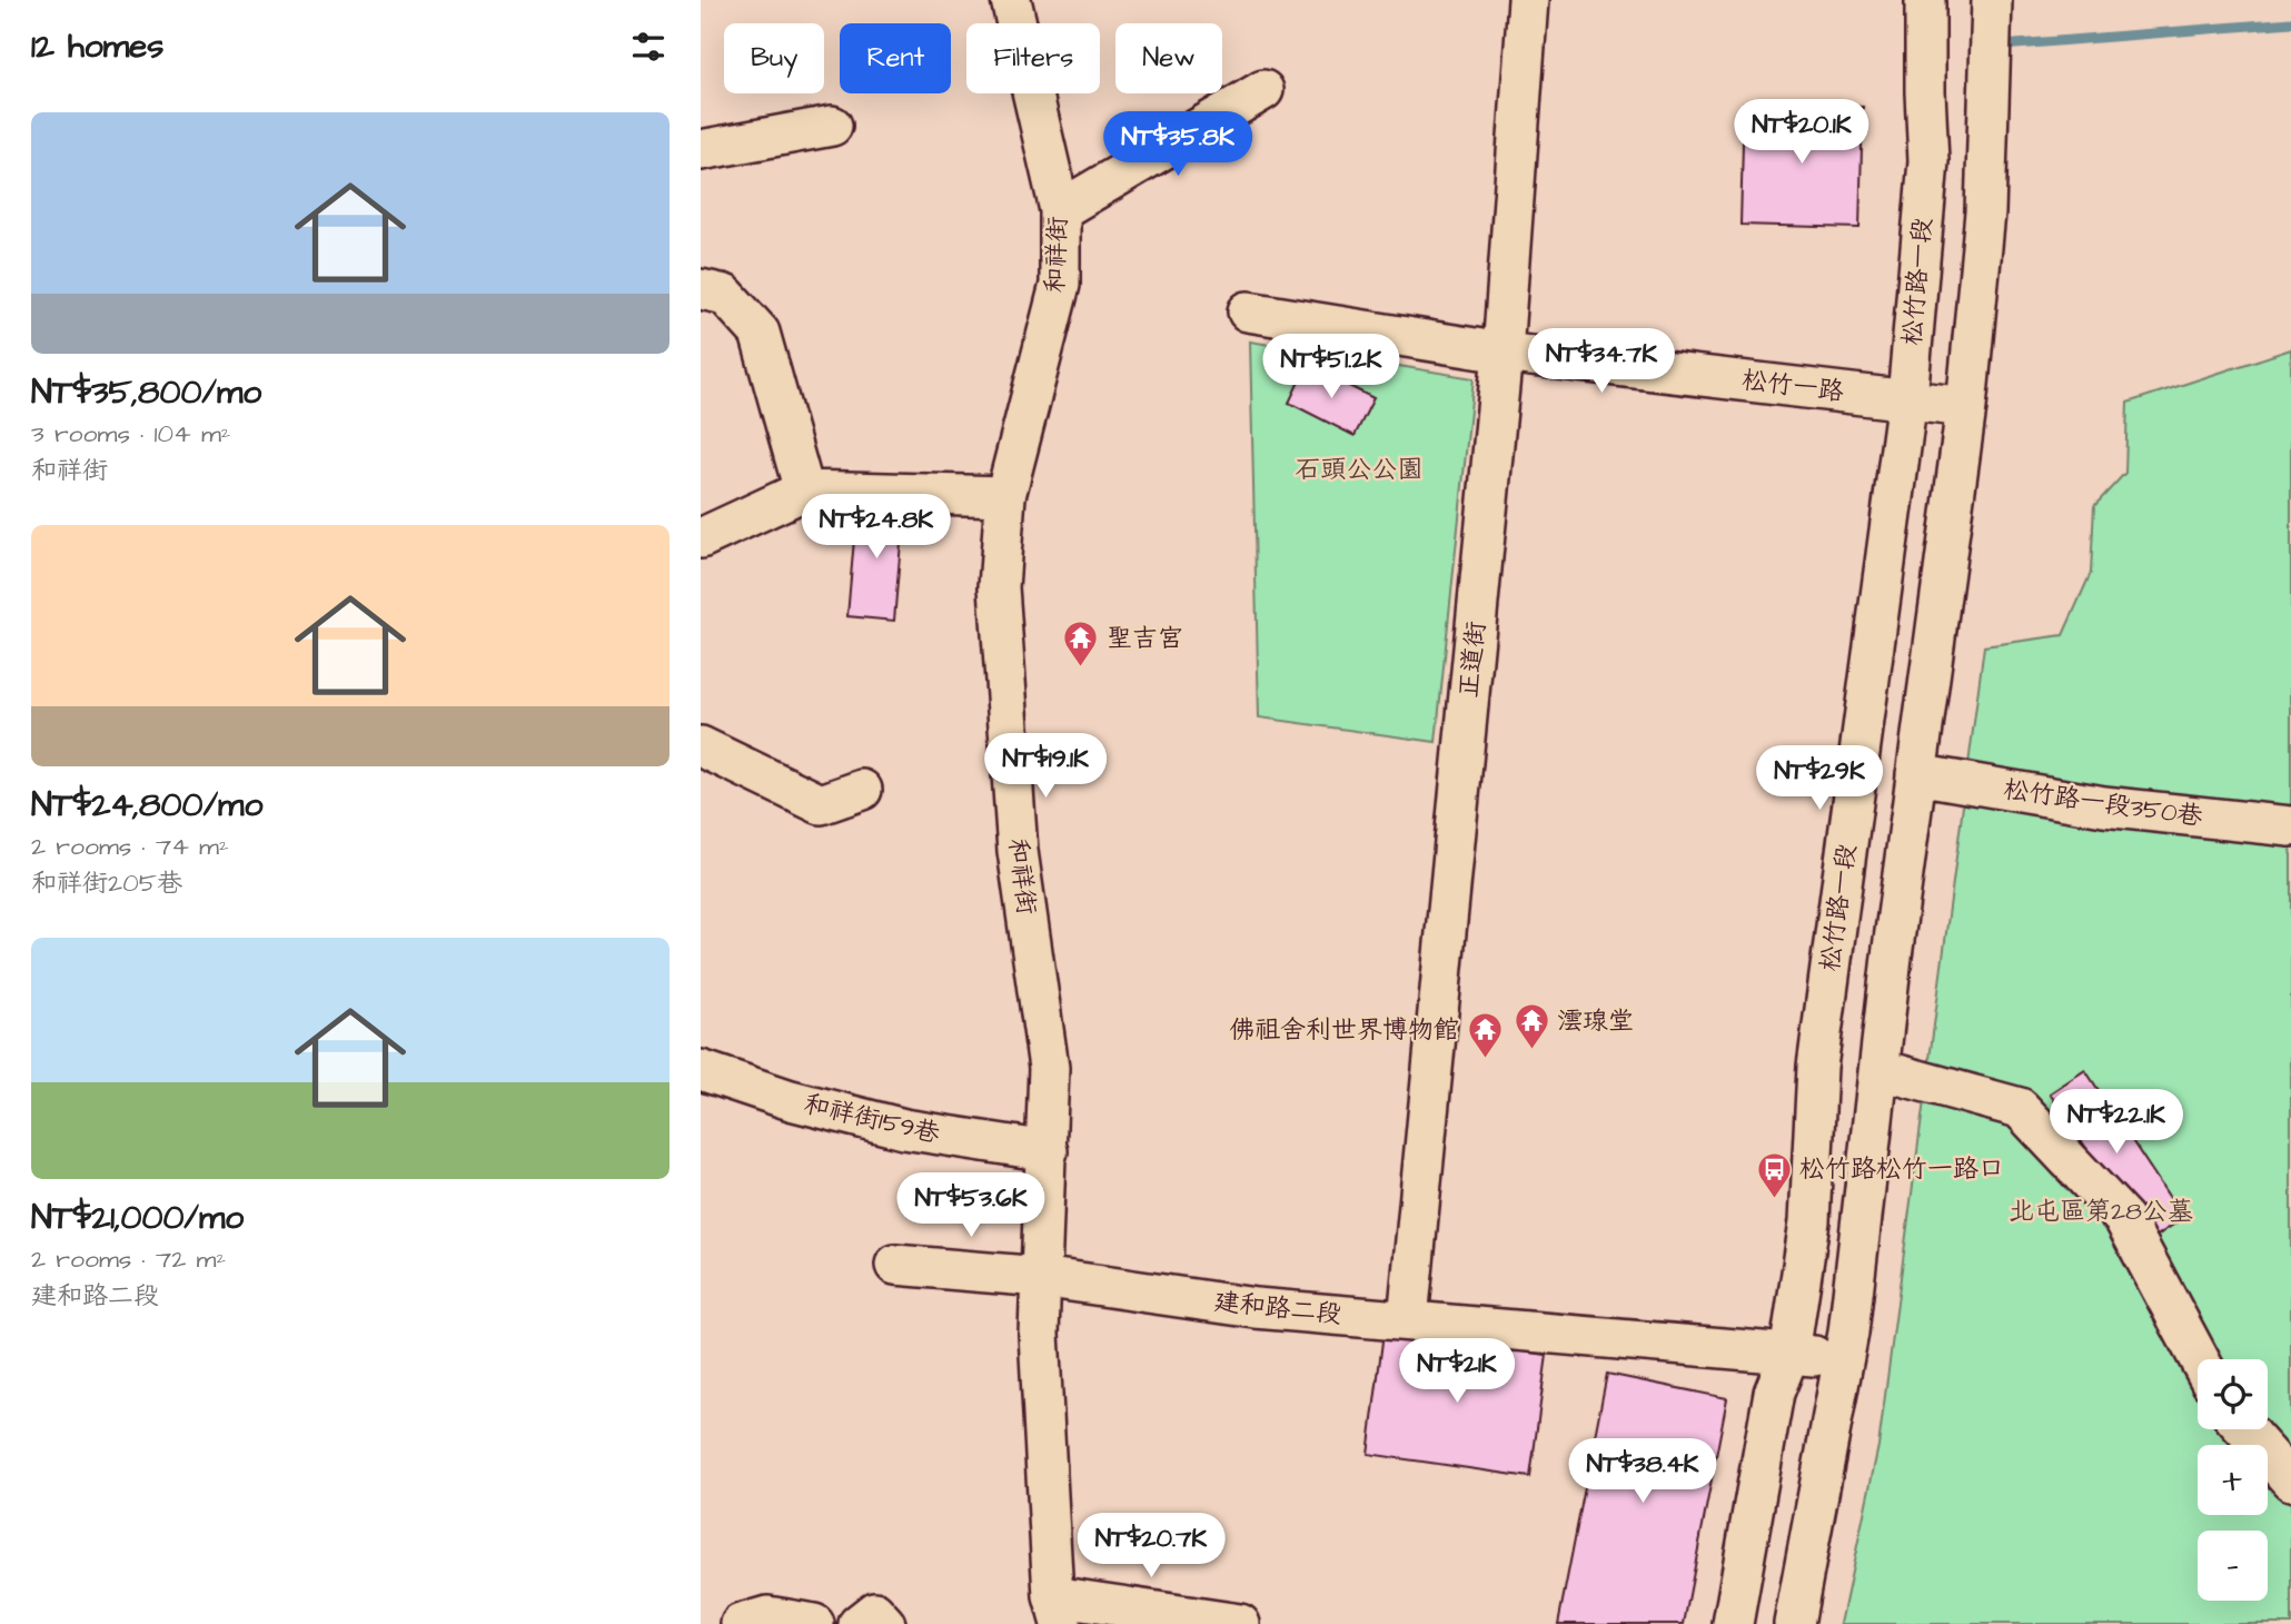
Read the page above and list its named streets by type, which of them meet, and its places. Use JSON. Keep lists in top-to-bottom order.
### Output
{
  "streets": {
    "street": [
      "和祥街",
      "松竹路一段",
      "松竹一路",
      "正道街",
      "松竹路一段350巷",
      "和祥街159巷",
      "建和路二段"
    ]
  },
  "crossings": [
    ["和祥街", "和祥街159巷"],
    ["和祥街", "建和路二段"],
    ["松竹路一段", "松竹一路"],
    ["松竹路一段", "建和路二段"],
    ["松竹一路", "正道街"],
    ["正道街", "建和路二段"]
  ],
  "parks": ["石頭公公園", "北屯區第28公墓"],
  "places": {
    "temple": ["聖吉宮", "澐瑔堂", "佛祖舍利世界博物館"],
    "bus stop": ["松竹路松竹一路口"]
  },
  "page": {
    "heading": "12 homes",
    "chip": [
      "Buy",
      "Rent",
      "Filters",
      "New"
    ],
    "list": [
      {
        "name": "NT$35,800/mo",
        "note": "3 rooms · 104 m² · 和祥街"
      },
      {
        "name": "NT$24,800/mo",
        "note": "2 rooms · 74 m² · 和祥街205巷"
      },
      {
        "name": "NT$21,000/mo",
        "note": "2 rooms · 72 m² · 建和路二段"
      }
    ],
    "price": [
      "NT$20.1K",
      "NT$35.8K",
      "NT$34.7K",
      "NT$51.2K",
      "NT$24.8K",
      "NT$19.1K",
      "NT$29K",
      "NT$22.1K",
      "NT$53.6K",
      "NT$21K",
      "NT$38.4K",
      "NT$20.7K"
    ],
    "map_buttons": ["+", "−"]
  }
}
